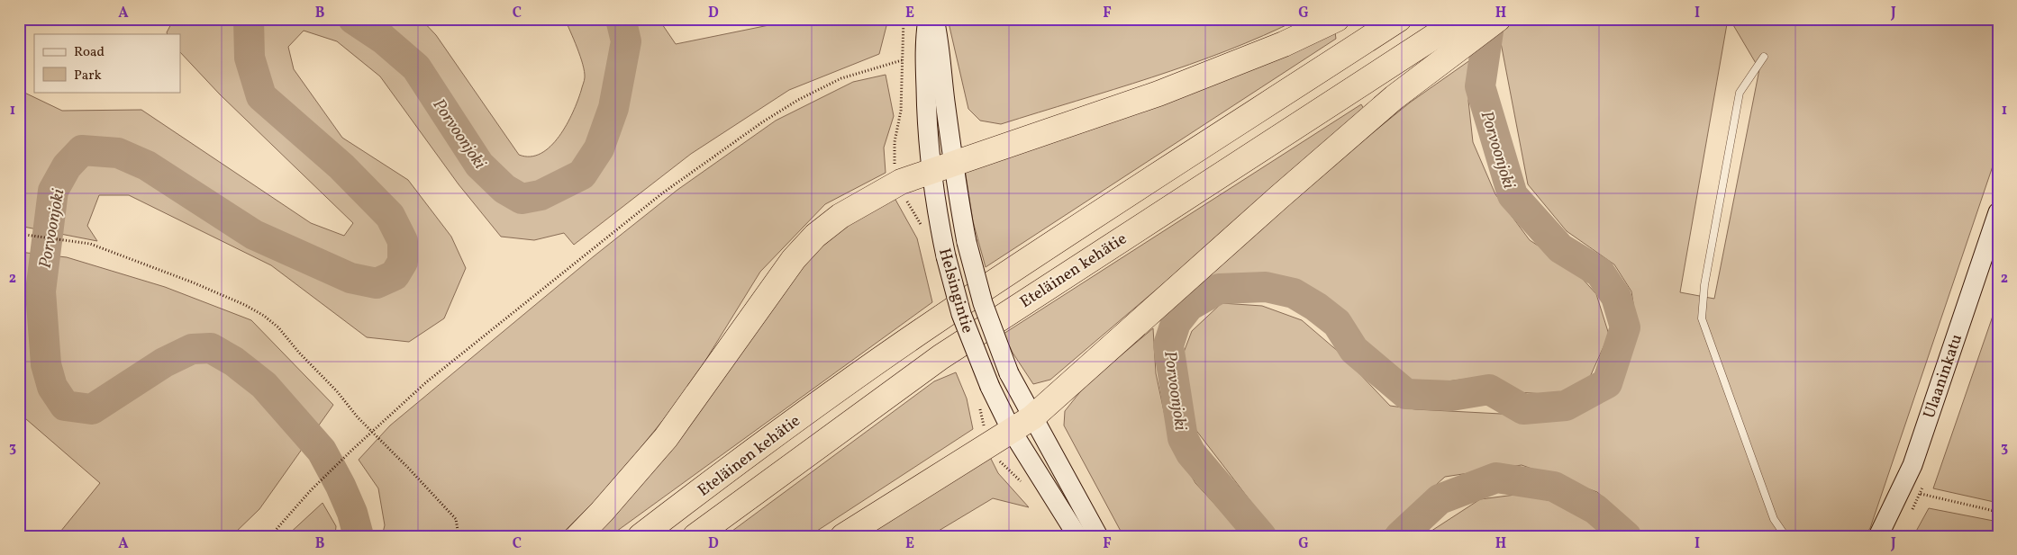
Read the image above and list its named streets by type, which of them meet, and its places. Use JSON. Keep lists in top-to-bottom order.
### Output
{
  "streets": {
    "highway": ["Eteläinen kehätie"],
    "main road": ["Helsingintie", "Ulaaninkatu"]
  },
  "water": ["Porvoonjoki"],
  "legend": ["Road", "Park"],
  "grid": {
    "columns": [
      "A",
      "B",
      "C",
      "D",
      "E",
      "F",
      "G",
      "H",
      "I",
      "J"
    ],
    "rows": ["1", "2", "3"]
  }
}
